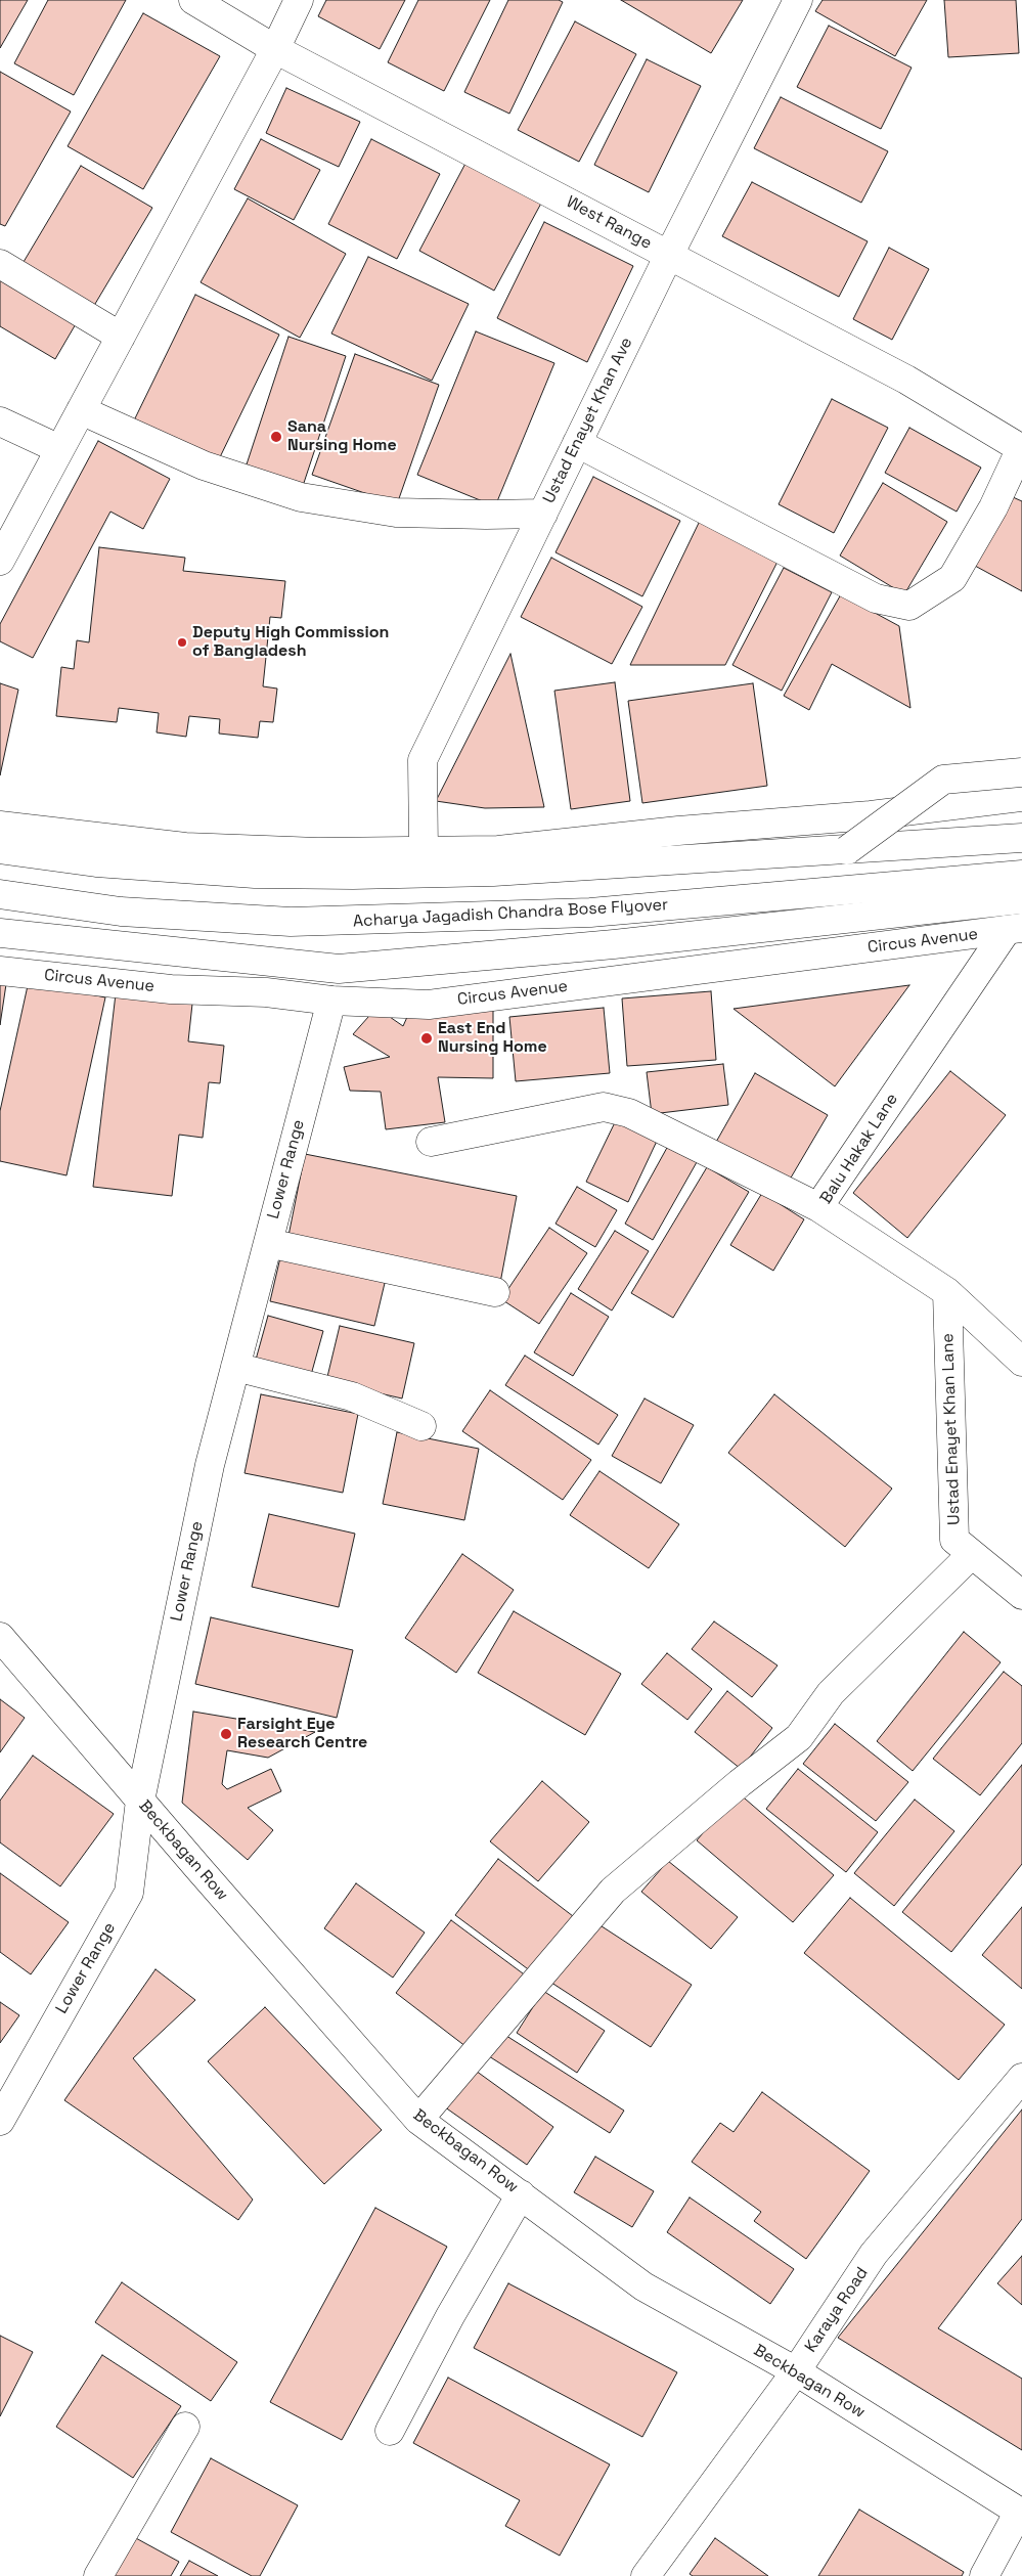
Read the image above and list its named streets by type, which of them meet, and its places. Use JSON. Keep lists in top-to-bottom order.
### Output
{
  "streets": {
    "main road": [
      "West Range",
      "Ustad Enayet Khan Ave",
      "Acharya Jagadish Chandra Bose Flyover",
      "Circus Avenue",
      "Balu Hakak Lane",
      "Lower Range",
      "Ustad Enayet Khan Lane",
      "Beckbagan Row",
      "Karaya Road"
    ]
  },
  "crossings": [
    ["West Range", "Ustad Enayet Khan Ave"],
    ["Circus Avenue", "Balu Hakak Lane"],
    ["Circus Avenue", "Lower Range"],
    ["Balu Hakak Lane", "Ustad Enayet Khan Lane"],
    ["Lower Range", "Beckbagan Row"],
    ["Beckbagan Row", "Karaya Road"]
  ],
  "places": [
    "Sana Nursing Home",
    "Deputy High Commission of Bangladesh",
    "East End Nursing Home",
    "Farsight Eye Research Centre"
  ]
}
